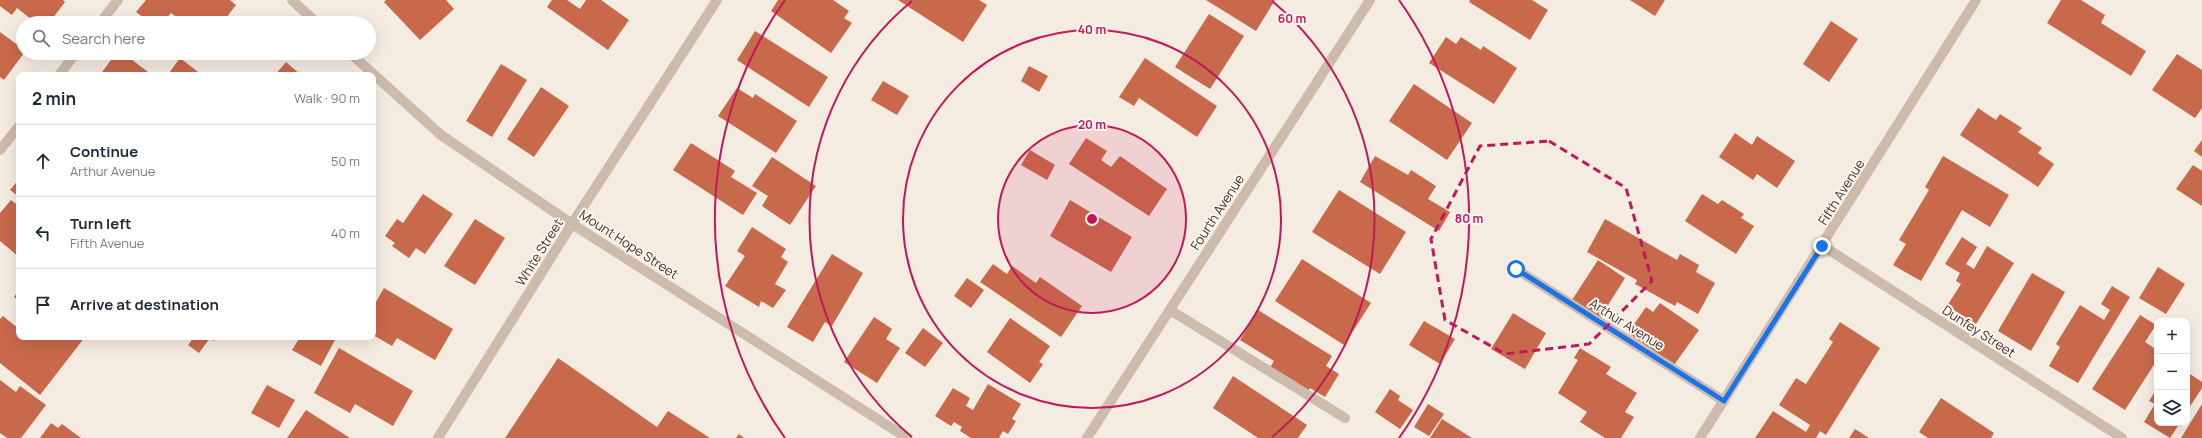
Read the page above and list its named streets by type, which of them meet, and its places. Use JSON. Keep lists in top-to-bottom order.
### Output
{
  "streets": {
    "street": [
      "Fifth Avenue",
      "Fourth Avenue",
      "Mount Hope Street",
      "White Street",
      "Arthur Avenue",
      "Dunfey Street"
    ]
  },
  "crossings": [
    ["Fifth Avenue", "Arthur Avenue"],
    ["Fifth Avenue", "Dunfey Street"],
    ["Mount Hope Street", "White Street"]
  ],
  "page": {
    "search": "Search here",
    "heading": ["2 min", "Walk · 90 m"],
    "list": [
      ["Continue", "Arthur Avenue", "50 m"],
      ["Turn left", "Fifth Avenue", "40 m"],
      "Arrive at destination"
    ],
    "map_buttons": ["+", "−"]
  },
  "rings": [
    "60 m",
    "40 m",
    "20 m",
    "80 m"
  ]
}
